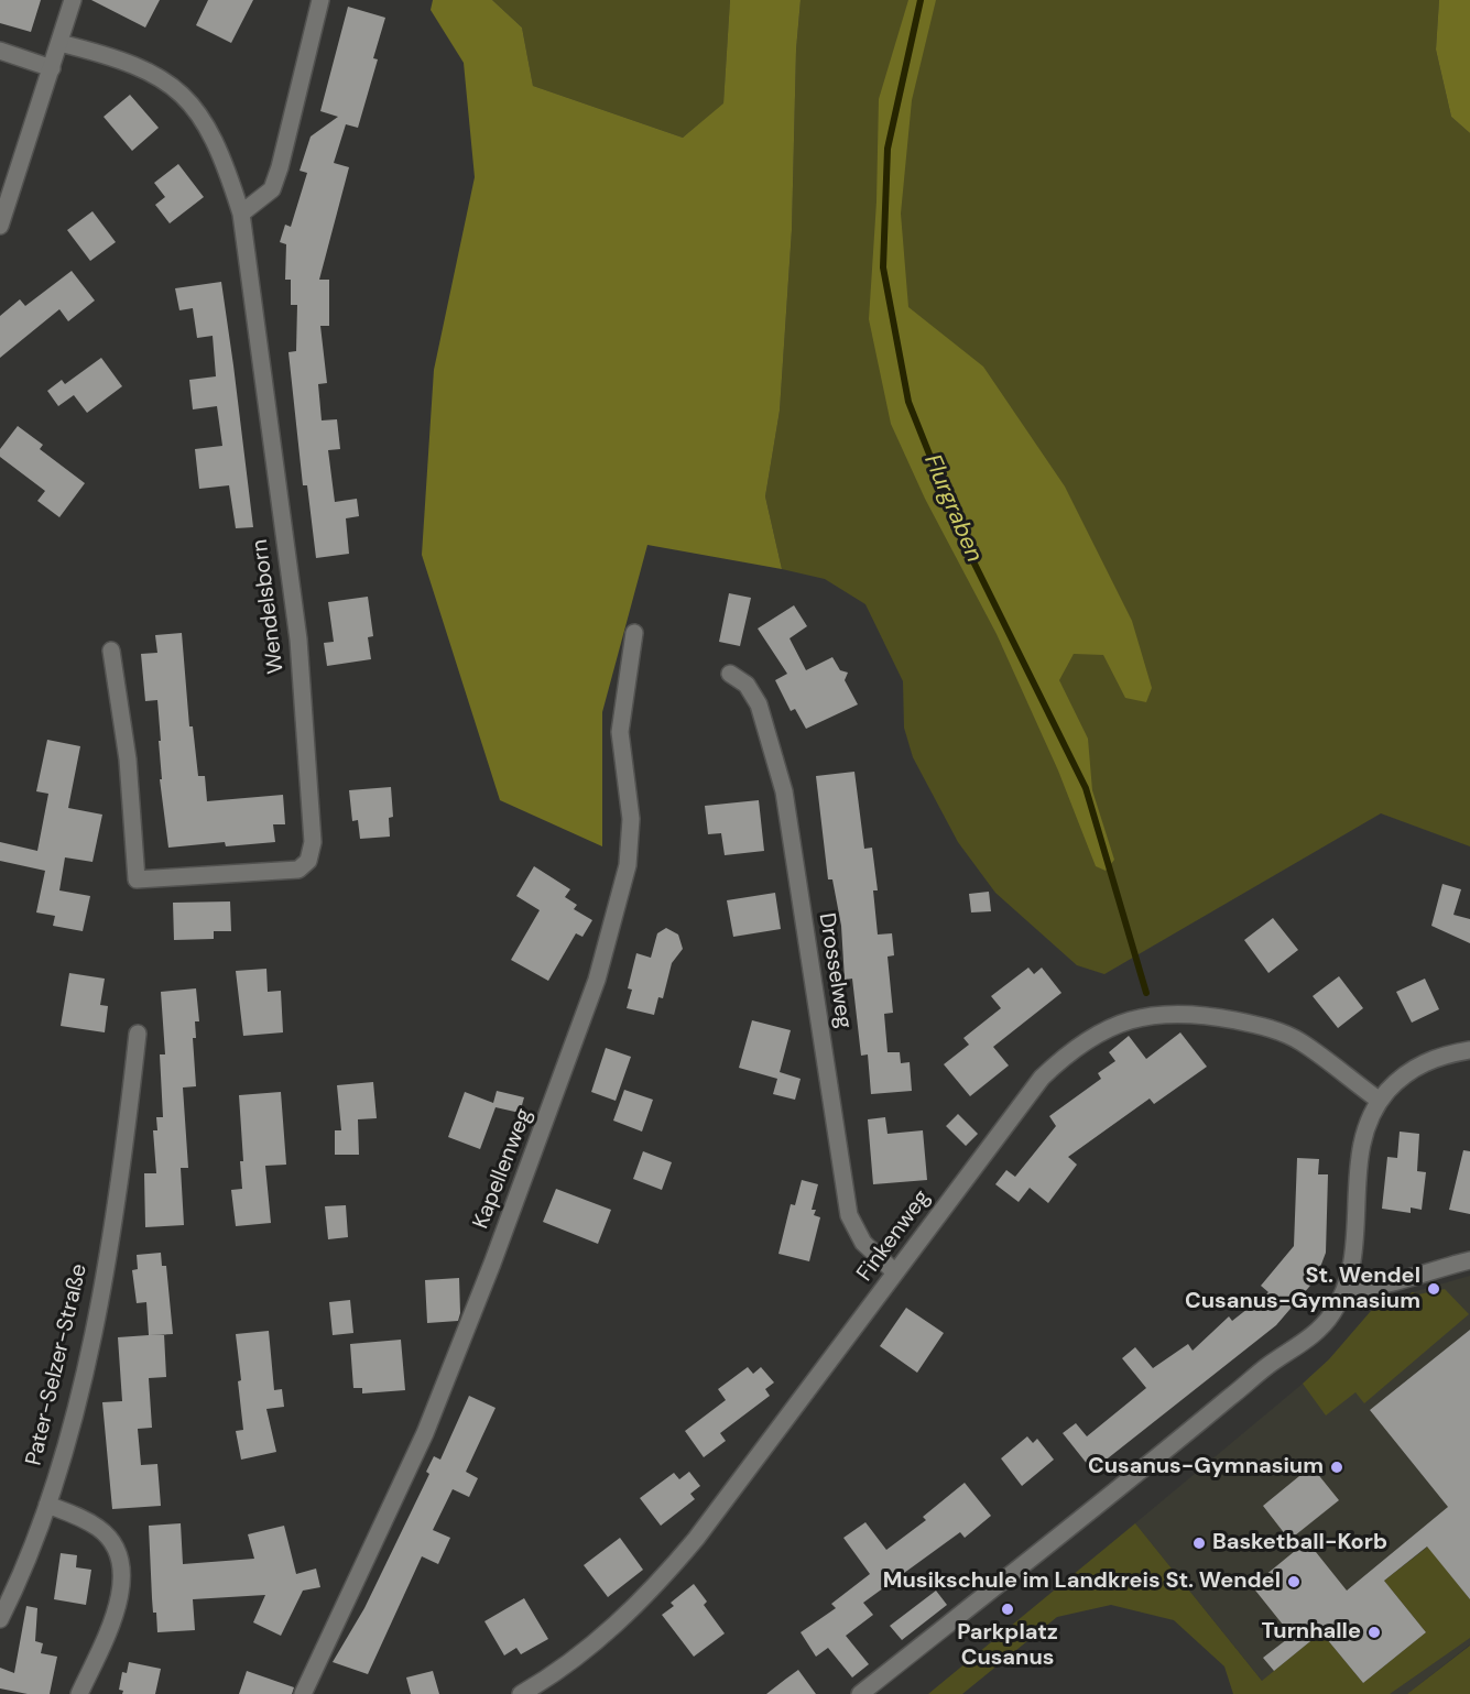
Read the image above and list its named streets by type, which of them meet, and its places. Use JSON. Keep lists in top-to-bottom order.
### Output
{
  "streets": {
    "street": [
      "Wendelsborn",
      "Drosselweg",
      "Kapellenweg",
      "Finkenweg",
      "Pater-Selzer-Straße"
    ]
  },
  "crossings": [
    ["Drosselweg", "Finkenweg"]
  ],
  "water": ["Flurgraben"],
  "places": [
    "St. Wendel Cusanus-Gymnasium",
    "Cusanus-Gymnasium",
    "Basketball-Korb",
    "Musikschule im Landkreis St. Wendel",
    "Parkplatz Cusanus",
    "Turnhalle"
  ]
}
